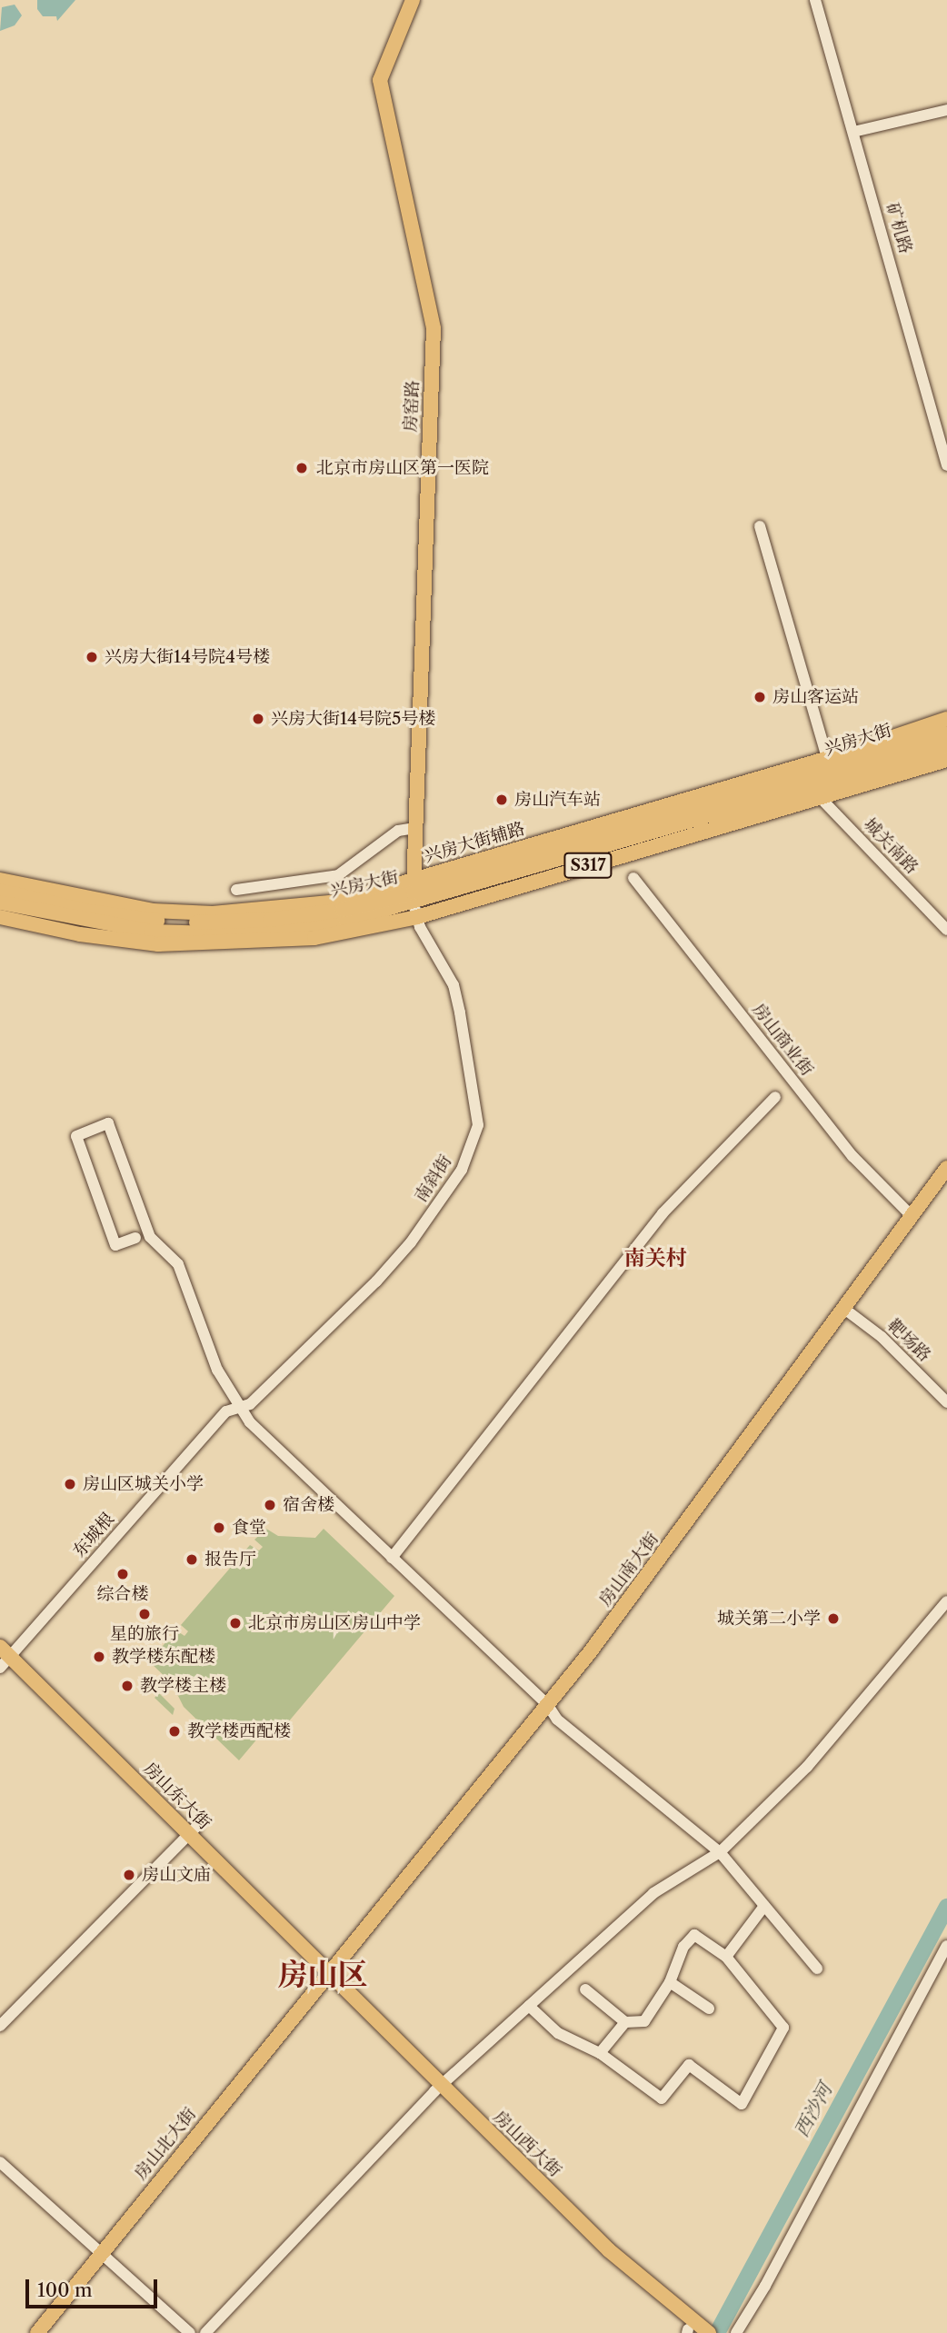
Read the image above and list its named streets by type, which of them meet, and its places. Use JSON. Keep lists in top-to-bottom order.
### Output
{
  "streets": {
    "main road": [
      "房窑路",
      "兴房大街",
      "兴房大街辅路",
      "S317",
      "房山南大街",
      "房山东大街",
      "房山北大街",
      "房山西大街"
    ],
    "street": [
      "矿机路",
      "城关南路",
      "房山商业街",
      "南斜街",
      "靶场路",
      "东城根"
    ]
  },
  "crossings": [
    ["房窑路", "兴房大街"],
    ["房窑路", "兴房大街辅路"],
    ["房窑路", "南斜街"],
    ["兴房大街", "兴房大街辅路"],
    ["兴房大街", "城关南路"],
    ["兴房大街", "南斜街"],
    ["兴房大街辅路", "南斜街"],
    ["房山商业街", "房山南大街"],
    ["南斜街", "东城根"],
    ["靶场路", "房山南大街"],
    ["东城根", "房山东大街"],
    ["房山南大街", "房山东大街"],
    ["房山南大街", "房山北大街"],
    ["房山南大街", "房山西大街"],
    ["房山东大街", "房山北大街"],
    ["房山东大街", "房山西大街"],
    ["房山北大街", "房山西大街"]
  ],
  "districts": ["南关村", "房山区"],
  "water": ["西沙河"],
  "places": [
    "北京市房山区第一医院",
    "兴房大街14号院4号楼",
    "房山客运站",
    "兴房大街14号院5号楼",
    "房山汽车站",
    "房山区城关小学",
    "宿舍楼",
    "食堂",
    "报告厅",
    "综合楼",
    "星的旅行",
    "城关第二小学",
    "北京市房山区房山中学",
    "教学楼东配楼",
    "教学楼主楼",
    "教学楼西配楼",
    "房山文庙"
  ],
  "scale_bar": "100 m"
}
